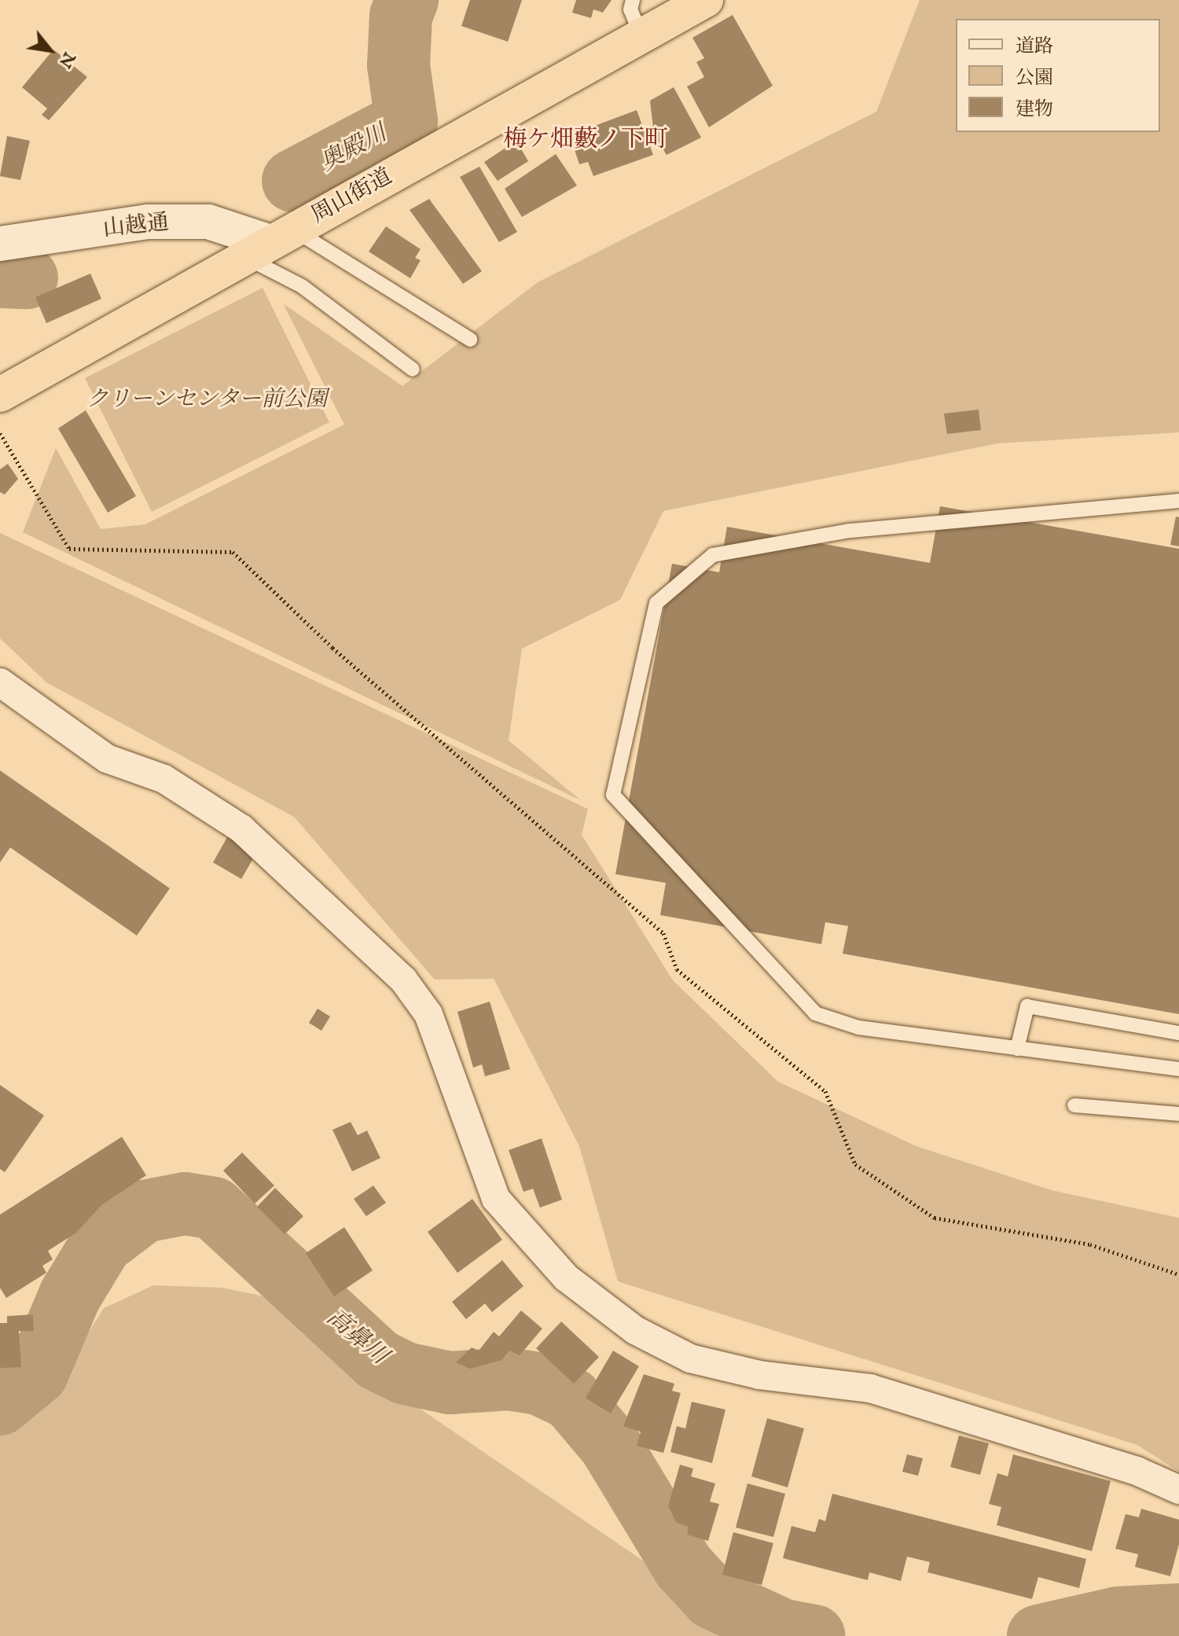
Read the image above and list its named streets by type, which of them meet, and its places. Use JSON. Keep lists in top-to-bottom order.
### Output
{
  "streets": {
    "highway": ["周山街道"],
    "street": ["山越通"]
  },
  "crossings": [
    ["周山街道", "山越通"]
  ],
  "districts": ["梅ケ畑藪ノ下町"],
  "water": ["奥殿川", "高鼻川"],
  "parks": ["クリーンセンター前公園"],
  "legend": ["道路", "公園", "建物"],
  "north": "bottom right"
}
